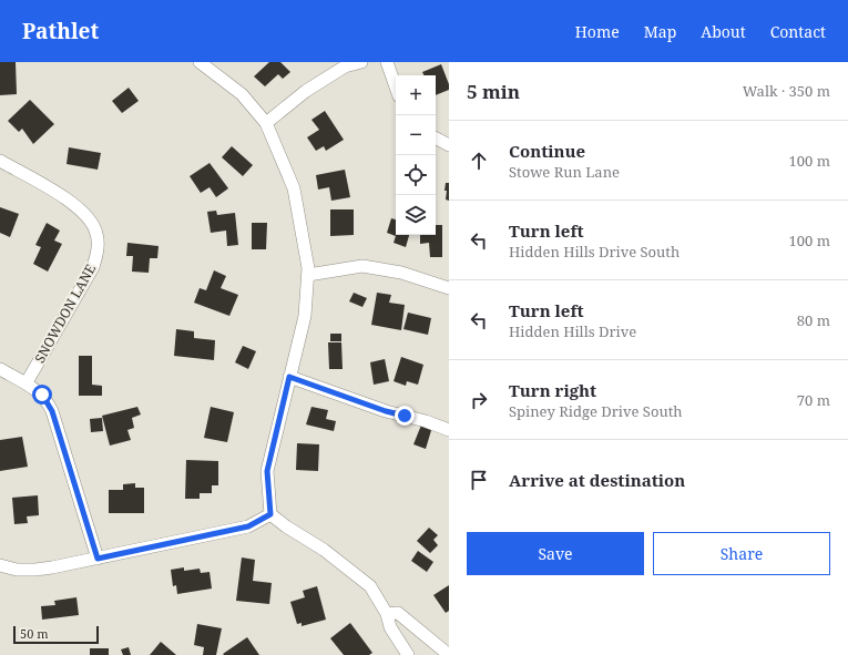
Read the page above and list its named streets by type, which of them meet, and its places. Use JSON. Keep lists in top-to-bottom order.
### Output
{
  "streets": {
    "street": ["SNOWDON LANE"]
  },
  "scale_bar": "50 m",
  "page": {
    "header": "Pathlet",
    "nav": [
      "Home",
      "Map",
      "About",
      "Contact"
    ],
    "heading": ["5 min", "Walk · 350 m"],
    "map_buttons": ["+", "−"],
    "list": [
      ["Continue", "Stowe Run Lane", "100 m"],
      ["Turn left", "Hidden Hills Drive South", "100 m"],
      ["Turn left", "Hidden Hills Drive", "80 m"],
      ["Turn right", "Spiney Ridge Drive South", "70 m"],
      "Arrive at destination"
    ],
    "buttons": ["Save", "Share"],
    "scale": "50 m"
  }
}
